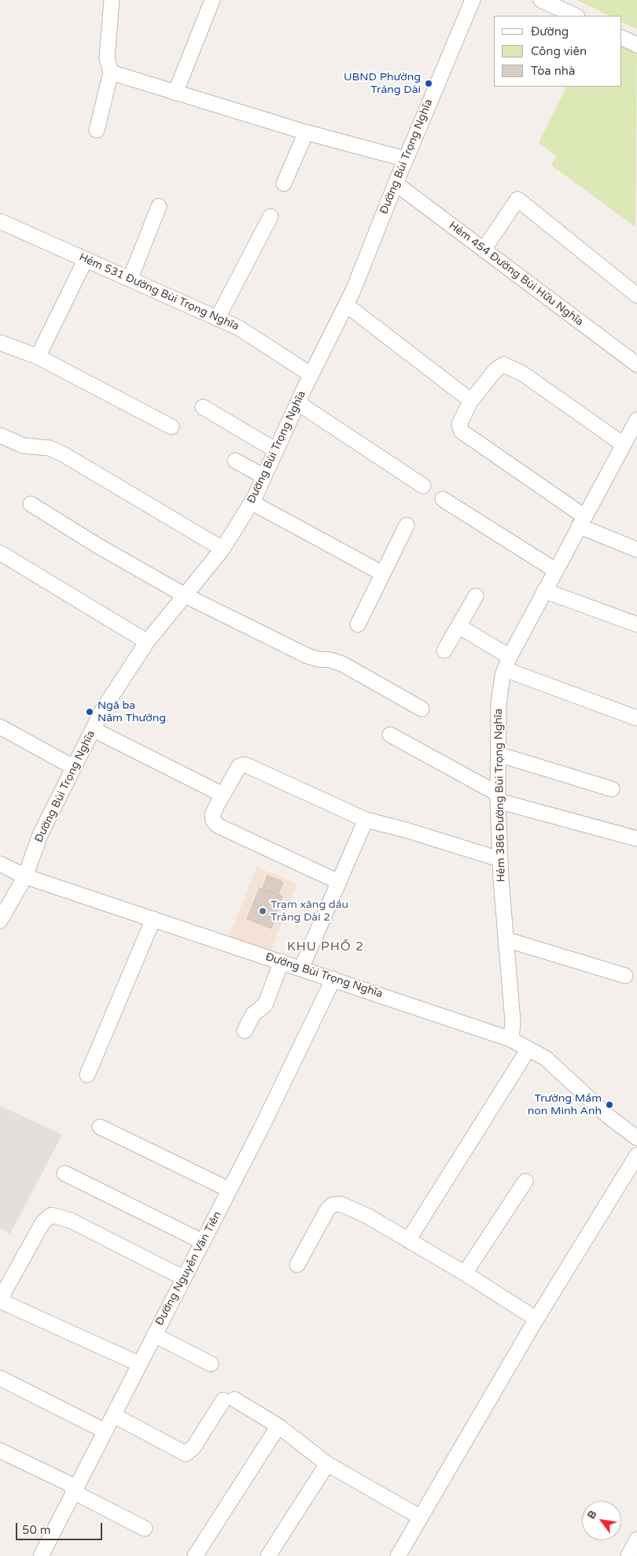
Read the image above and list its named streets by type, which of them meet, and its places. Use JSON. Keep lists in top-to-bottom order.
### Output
{
  "streets": {
    "street": [
      "Đường Bùi Trọng Nghĩa",
      "Hẻm 454 Đường Bùi Hữu Nghĩa",
      "Hẻm 531 Đường Bùi Trọng Nghĩa",
      "Hẻm 386 Đường Bùi Trọng Nghĩa",
      "Đường Nguyễn Văn Tiên"
    ]
  },
  "crossings": [
    ["Đường Bùi Trọng Nghĩa", "Hẻm 454 Đường Bùi Hữu Nghĩa"],
    ["Đường Bùi Trọng Nghĩa", "Hẻm 531 Đường Bùi Trọng Nghĩa"],
    ["Đường Bùi Trọng Nghĩa", "Hẻm 386 Đường Bùi Trọng Nghĩa"],
    ["Đường Bùi Trọng Nghĩa", "Đường Nguyễn Văn Tiên"]
  ],
  "districts": ["KHU PHỐ 2"],
  "places": [
    "UBND Phường Trảng Dài",
    "Ngã ba Năm Thưởng",
    "Trạm xăng dầu Trảng Dài 2",
    "Trường Mầm non Minh Anh"
  ],
  "legend": ["Đường", "Công viên", "Tòa nhà"],
  "scale_bar": "50 m",
  "north": "top left"
}
